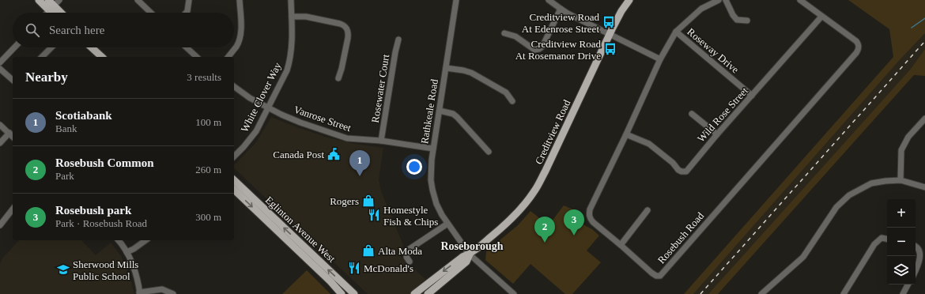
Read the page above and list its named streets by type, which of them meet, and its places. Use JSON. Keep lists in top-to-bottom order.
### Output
{
  "streets": {
    "main road": ["Creditview Road", "Eglinton Avenue West"],
    "street": [
      "Roseway Drive",
      "Rosewater Court",
      "White Clover Way",
      "Rathkeale Road",
      "Wild Rose Street",
      "Vanrose Street",
      "Rosebush Road"
    ]
  },
  "crossings": [
    ["Roseway Drive", "Wild Rose Street"],
    ["Roseway Drive", "Rosebush Road"],
    ["Rosewater Court", "Vanrose Street"],
    ["White Clover Way", "Vanrose Street"],
    ["Rathkeale Road", "Vanrose Street"],
    ["Rathkeale Road", "Creditview Road"],
    ["Wild Rose Street", "Rosebush Road"]
  ],
  "districts": ["Roseborough"],
  "places": {
    "bus stop": ["Creditview Road At Edenrose Street", "Creditview Road At Rosemanor Drive"],
    "public building": ["Canada Post"],
    "shop": ["Rogers", "Alta Moda"],
    "restaurant": ["Homestyle Fish & Chips", "McDonald's"],
    "school or university": ["Sherwood Mills Public School"]
  },
  "page": {
    "search": "Search here",
    "heading": ["Nearby", "3 results"],
    "list": [
      {
        "mark": "1",
        "name": "Scotiabank",
        "note": "Bank",
        "value": "100 m"
      },
      {
        "mark": "2",
        "name": "Rosebush Common",
        "note": "Park",
        "value": "260 m"
      },
      {
        "mark": "3",
        "name": "Rosebush park",
        "note": "Park · Rosebush Road",
        "value": "300 m"
      }
    ],
    "pins": ["1", "3", "2"],
    "map_buttons": ["+", "−"]
  }
}
